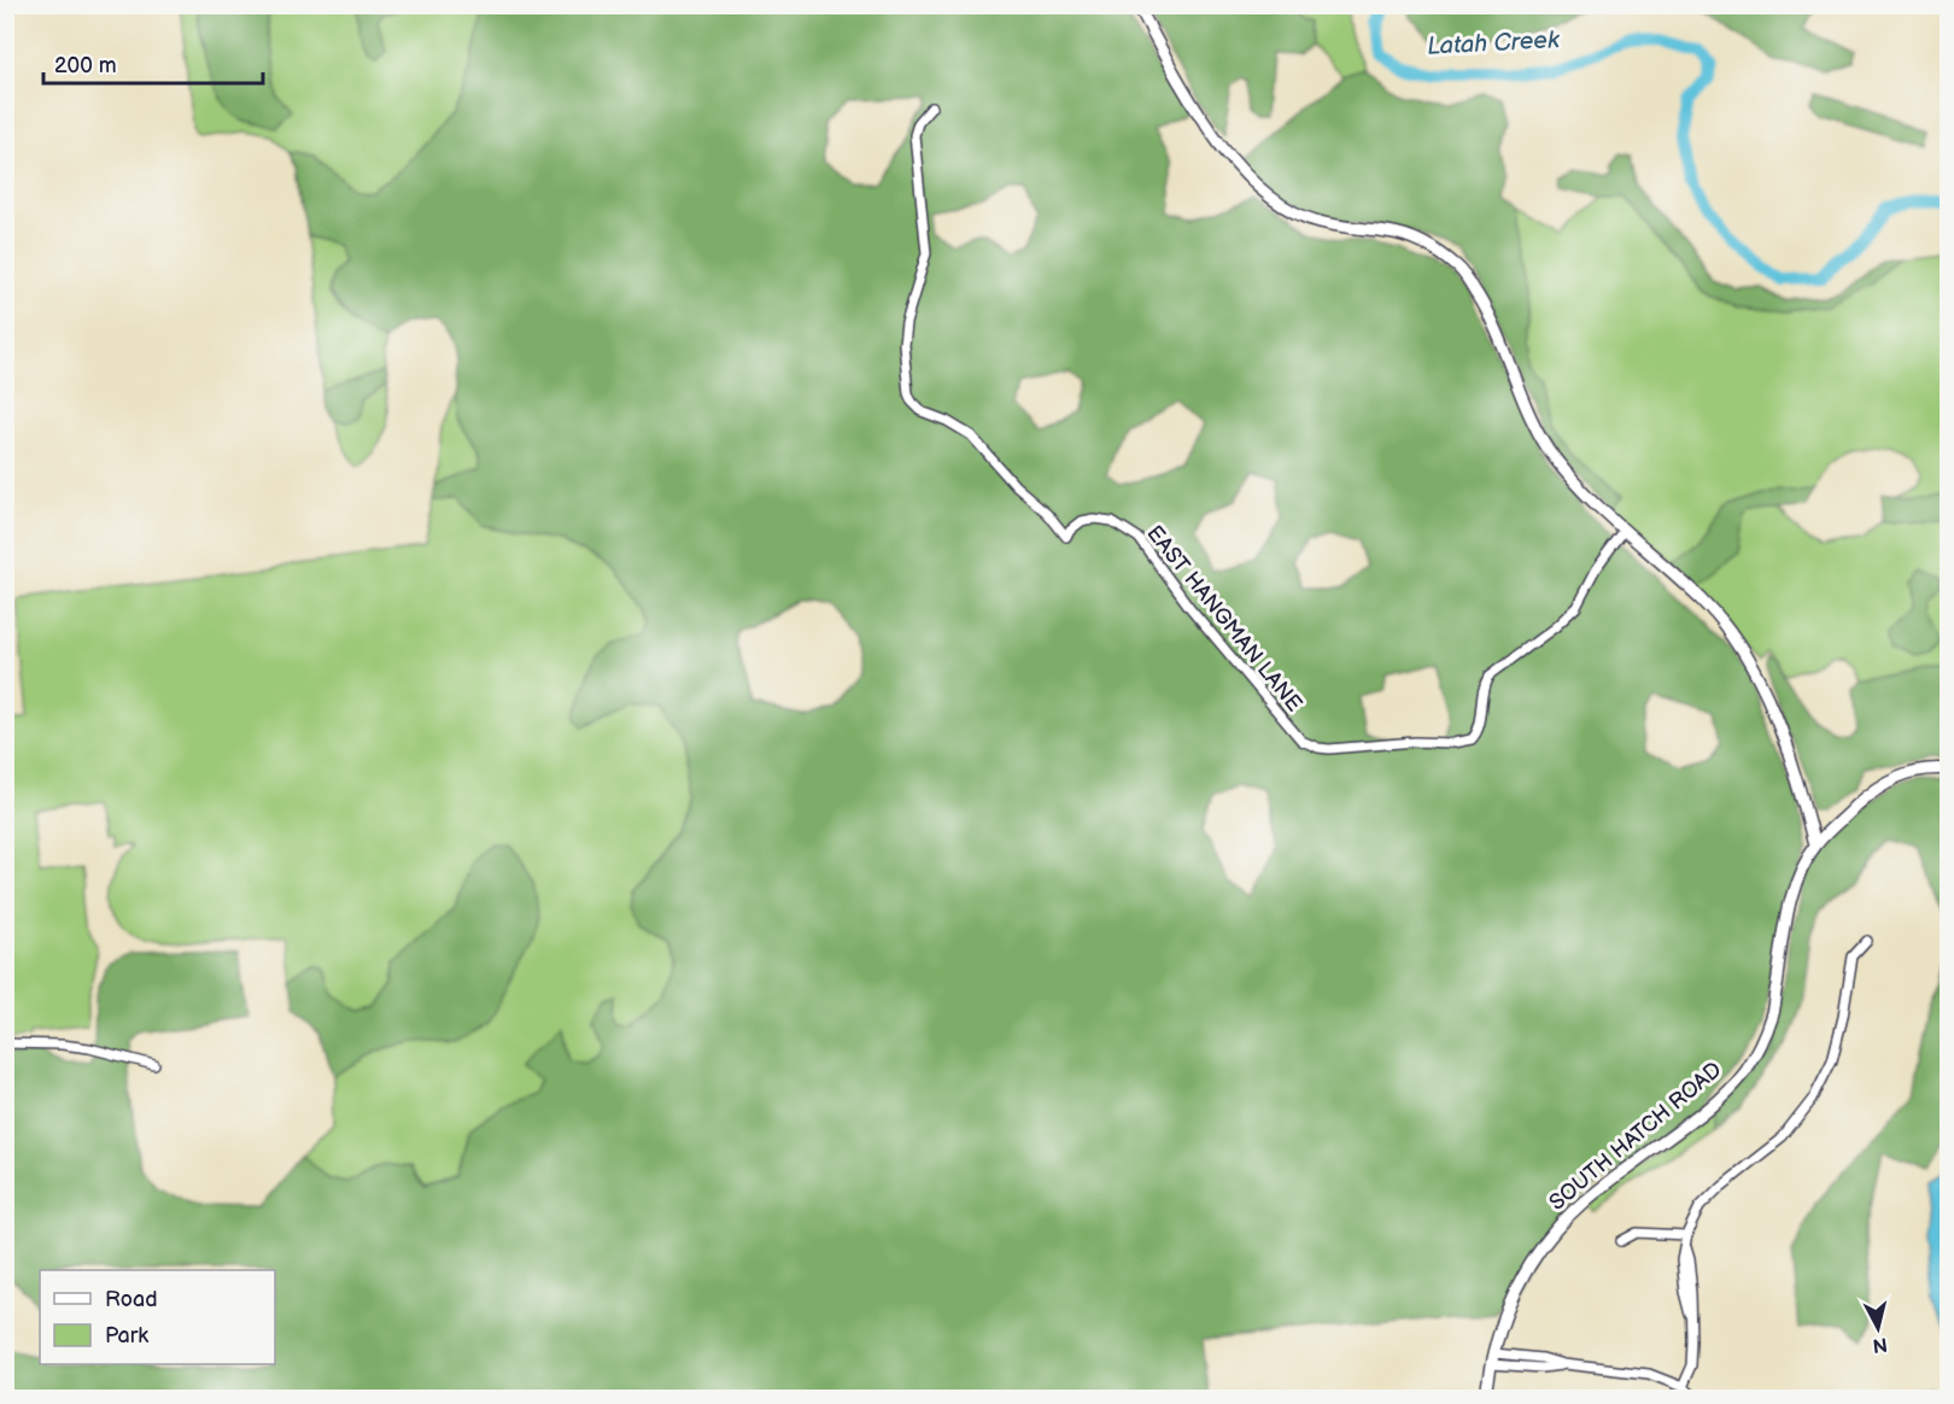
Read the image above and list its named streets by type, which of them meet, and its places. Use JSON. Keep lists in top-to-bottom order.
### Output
{
  "streets": {
    "street": ["EAST HANGMAN LANE", "SOUTH HATCH ROAD"]
  },
  "water": ["Latah Creek"],
  "legend": ["Road", "Park"],
  "scale_bar": "200 m",
  "north": "bottom"
}
